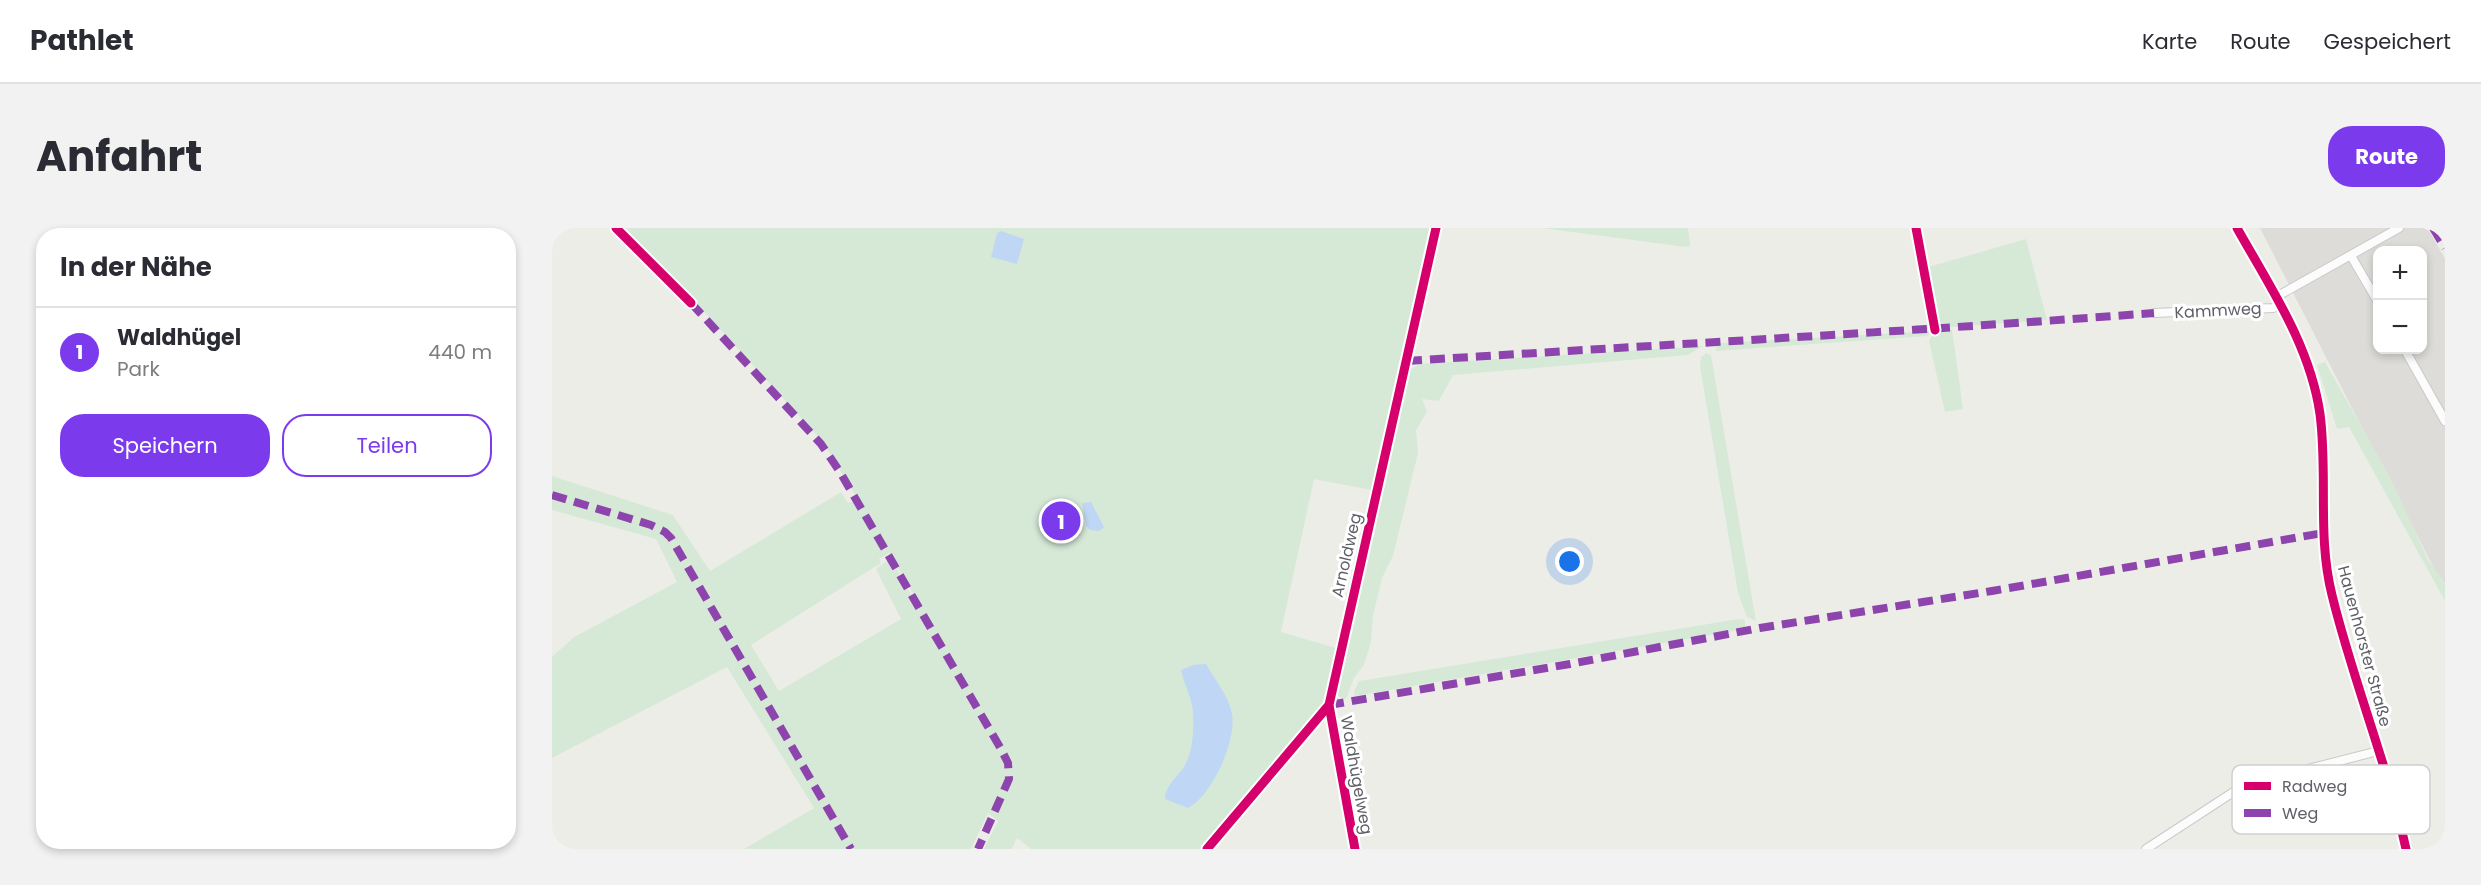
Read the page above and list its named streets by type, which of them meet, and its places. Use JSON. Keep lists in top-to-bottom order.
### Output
{
  "streets": {
    "street": [
      "Kammweg",
      "Arnoldweg",
      "Hauenhorster Straße",
      "Waldhügelweg"
    ]
  },
  "crossings": [
    ["Kammweg", "Hauenhorster Straße"],
    ["Arnoldweg", "Waldhügelweg"]
  ],
  "legend": ["Radweg", "Weg"],
  "page": {
    "header": "Pathlet",
    "nav": ["Karte", "Route", "Gespeichert"],
    "title": "Anfahrt",
    "buttons": [
      "Route",
      ["Speichern", "Teilen"]
    ],
    "heading": "In der Nähe",
    "map_buttons": ["+", "−"],
    "list": [
      {
        "mark": "1",
        "name": "Waldhügel",
        "note": "Park",
        "value": "440 m"
      }
    ],
    "pins": "1"
  }
}
